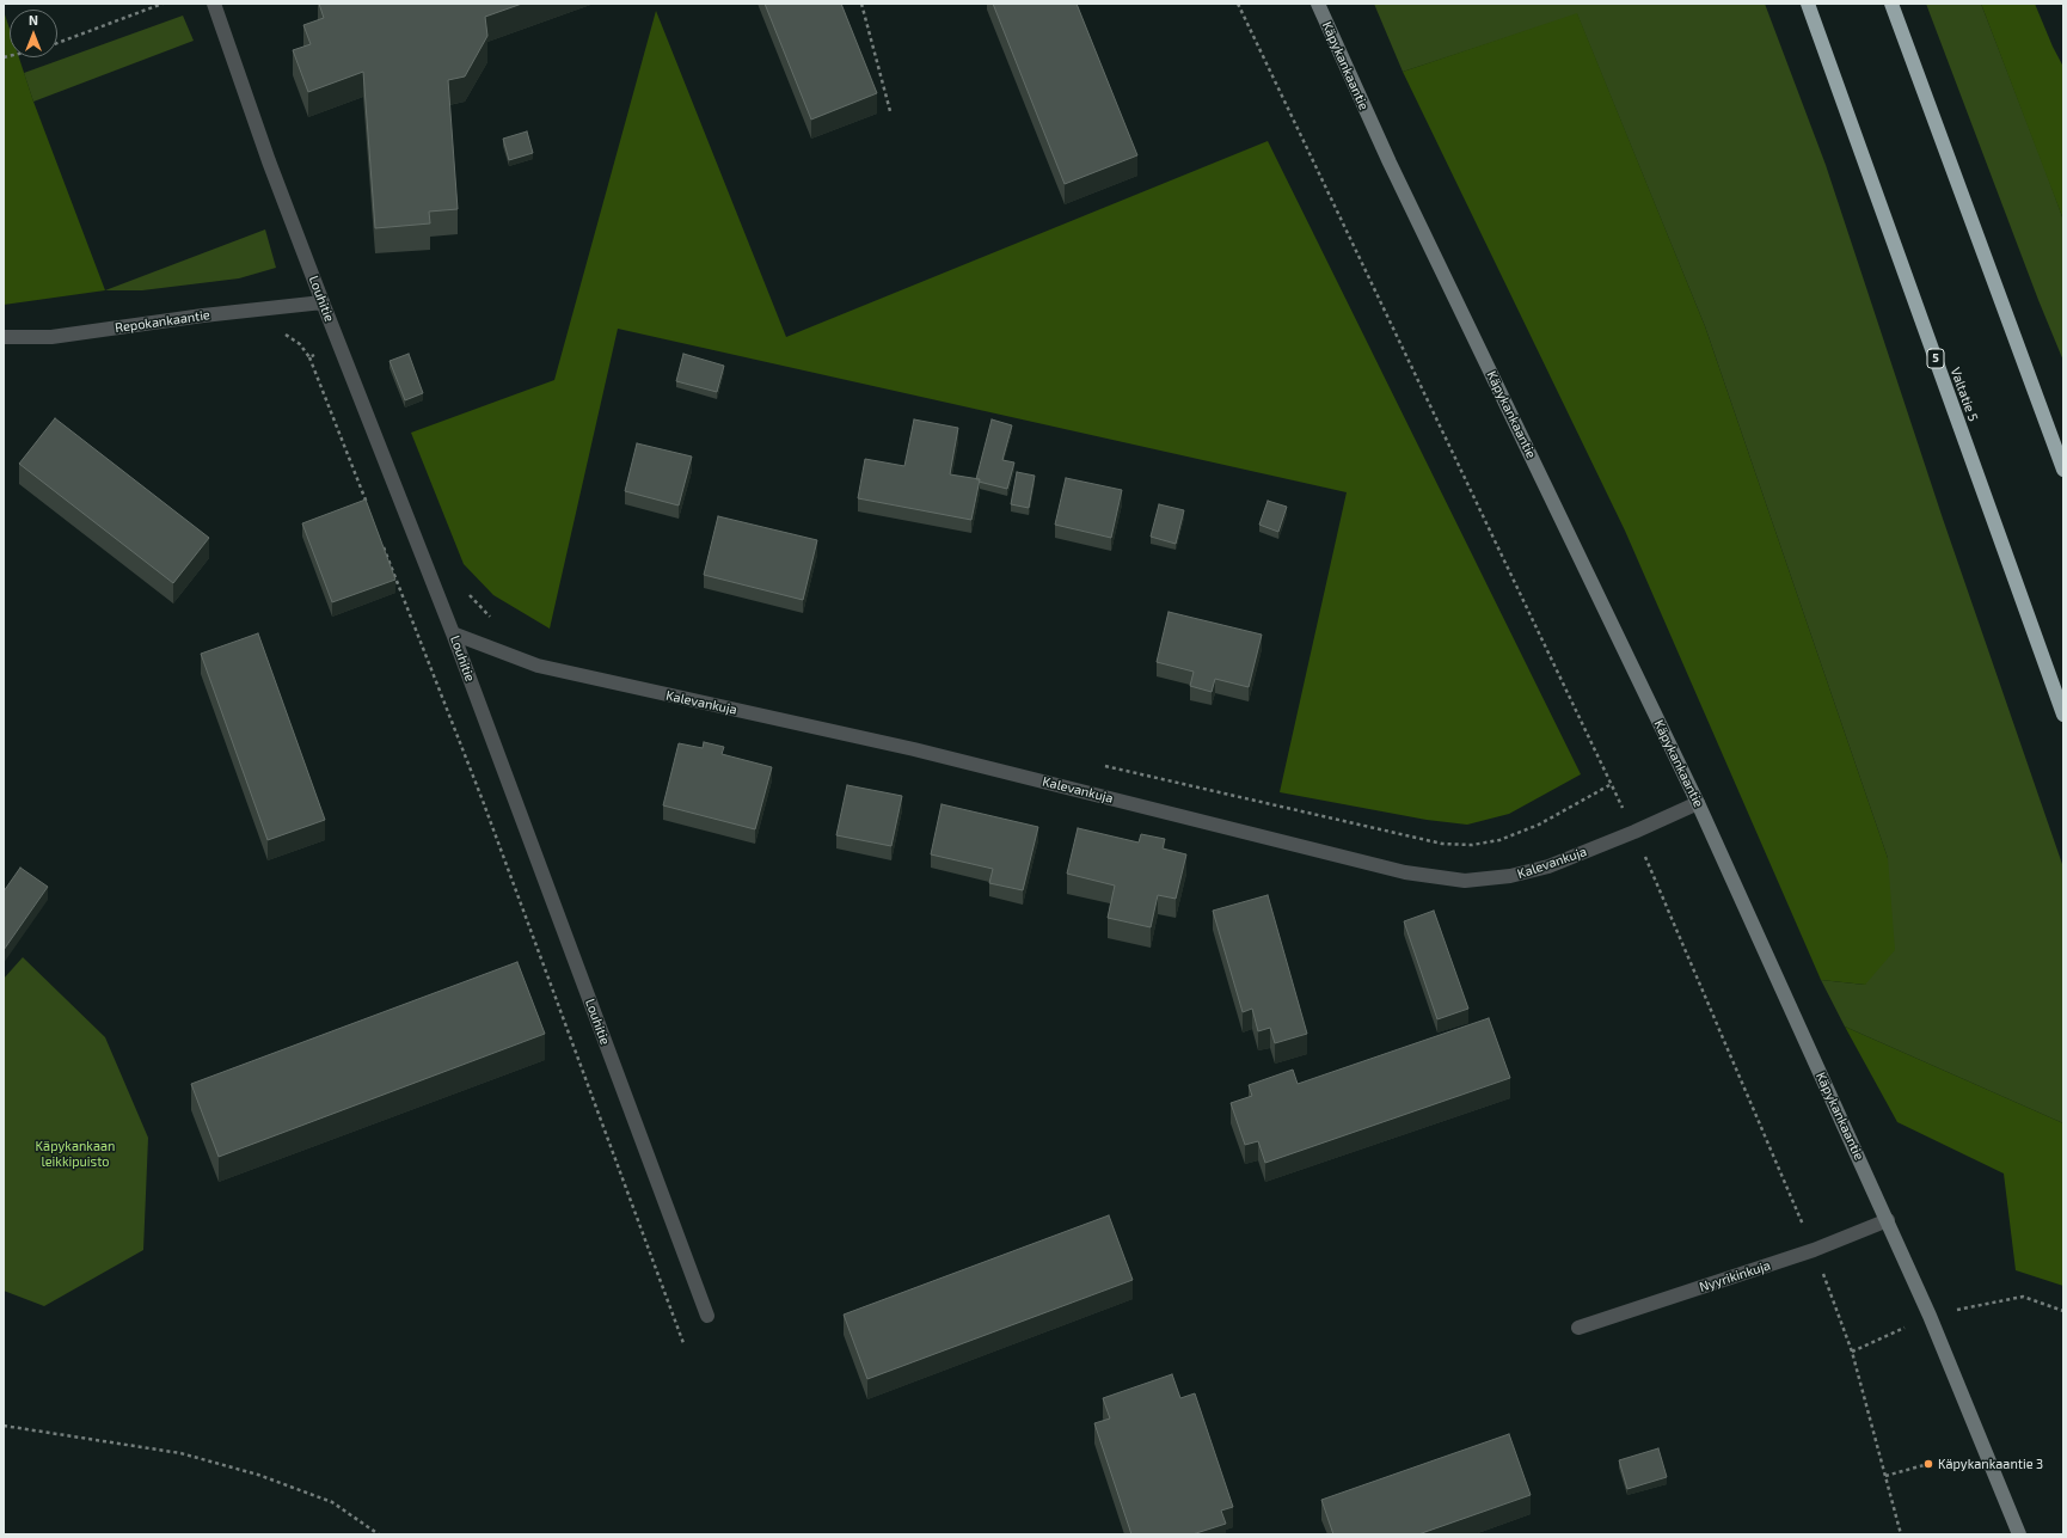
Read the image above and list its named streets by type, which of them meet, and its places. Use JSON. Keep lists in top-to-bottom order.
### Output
{
  "streets": {
    "highway": ["5", "Valtatie 5"],
    "street": [
      "Käpykankaantie",
      "Louhitie",
      "Repokankaantie",
      "Kalevankuja",
      "Nyyrikinkuja"
    ]
  },
  "crossings": [
    ["Käpykankaantie", "Kalevankuja"],
    ["Käpykankaantie", "Nyyrikinkuja"],
    ["Louhitie", "Repokankaantie"],
    ["Louhitie", "Kalevankuja"]
  ],
  "parks": ["Käpykankaan leikkipuisto"],
  "places": ["Käpykankaantie 3"],
  "north": "top"
}
